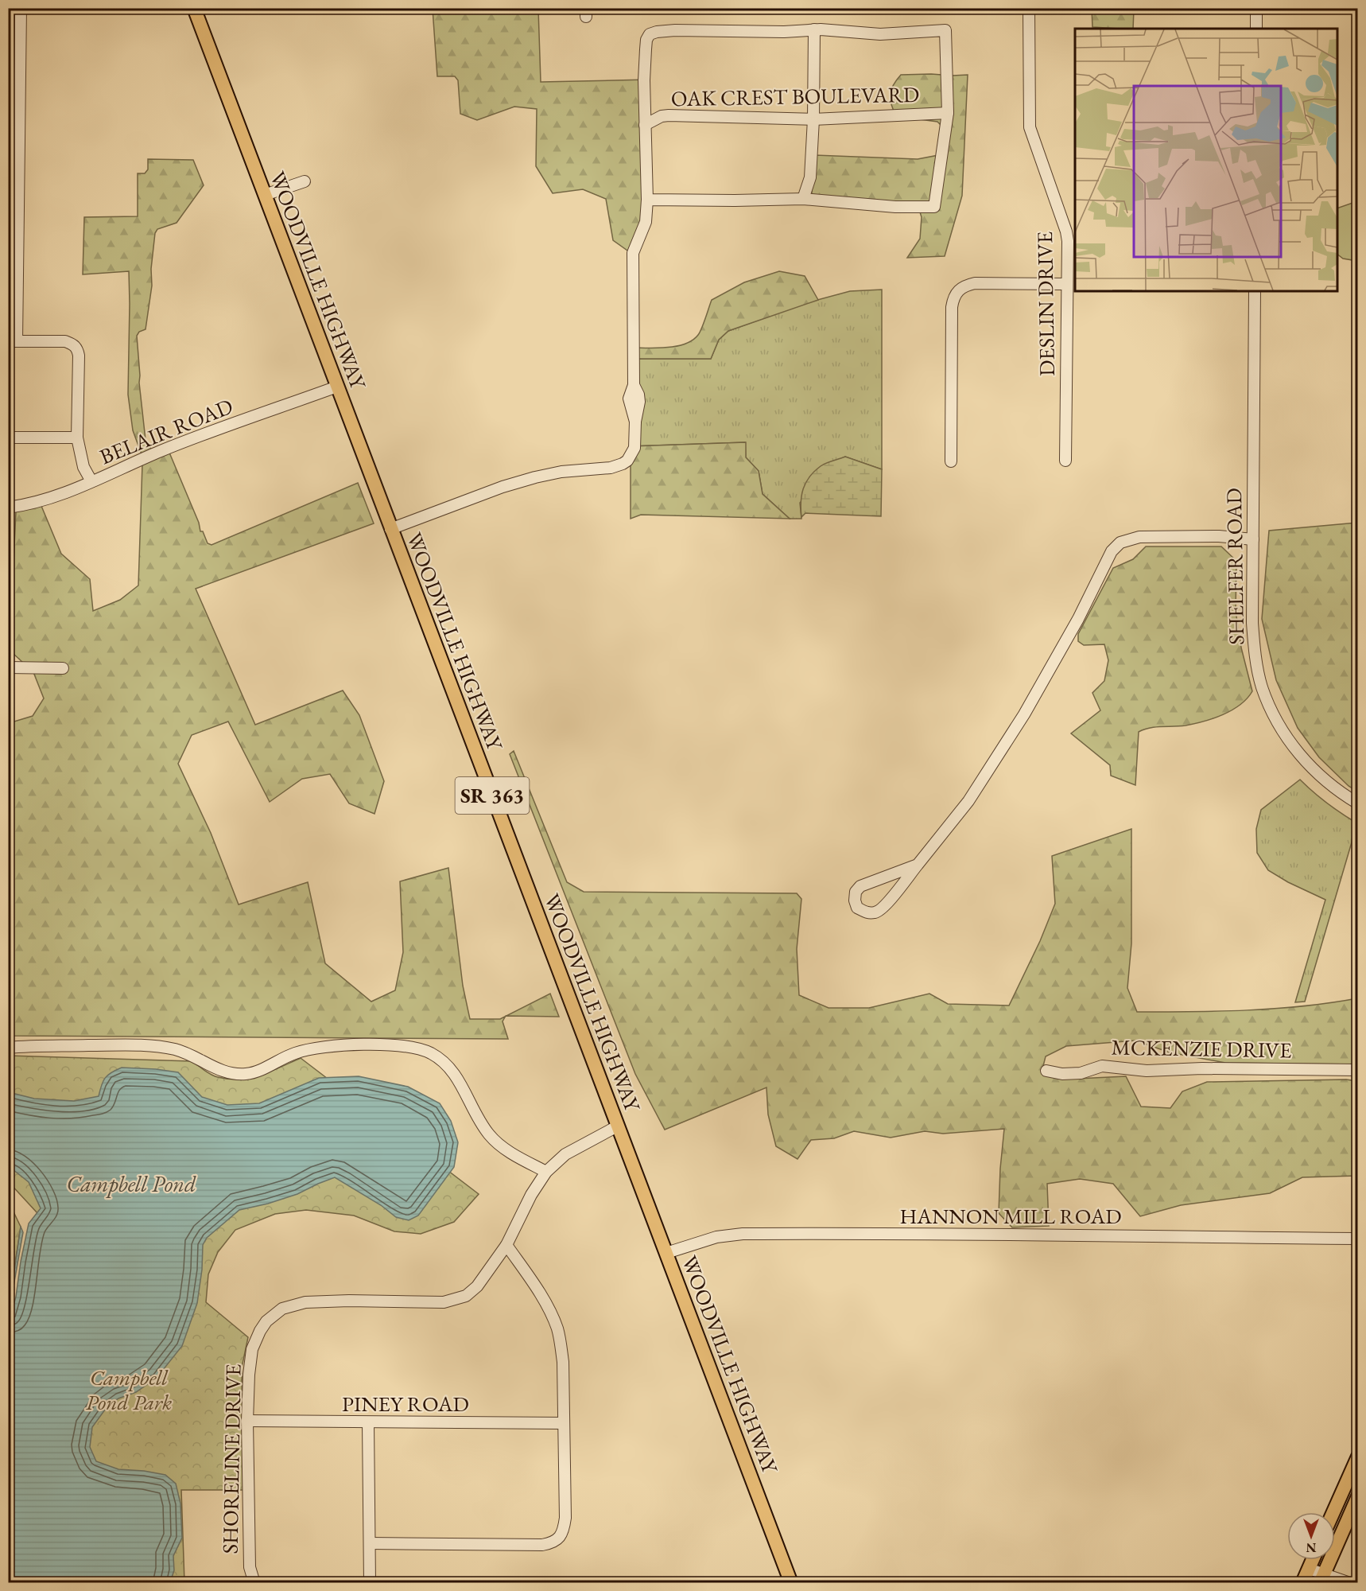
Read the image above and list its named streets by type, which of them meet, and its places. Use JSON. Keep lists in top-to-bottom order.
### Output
{
  "streets": {
    "main road": ["WOODVILLE HIGHWAY", "SR 363"],
    "street": [
      "OAK CREST BOULEVARD",
      "DESLIN DRIVE",
      "BELAIR ROAD",
      "SHELFER ROAD",
      "MCKENZIE DRIVE",
      "HANNON MILL ROAD",
      "PINEY ROAD",
      "SHORELINE DRIVE"
    ]
  },
  "crossings": [
    ["WOODVILLE HIGHWAY", "BELAIR ROAD"],
    ["WOODVILLE HIGHWAY", "HANNON MILL ROAD"],
    ["WOODVILLE HIGHWAY", "SHORELINE DRIVE"],
    ["PINEY ROAD", "SHORELINE DRIVE"]
  ],
  "water": ["Campbell Pond"],
  "parks": ["Campbell Pond Park"],
  "north": "bottom"
}
